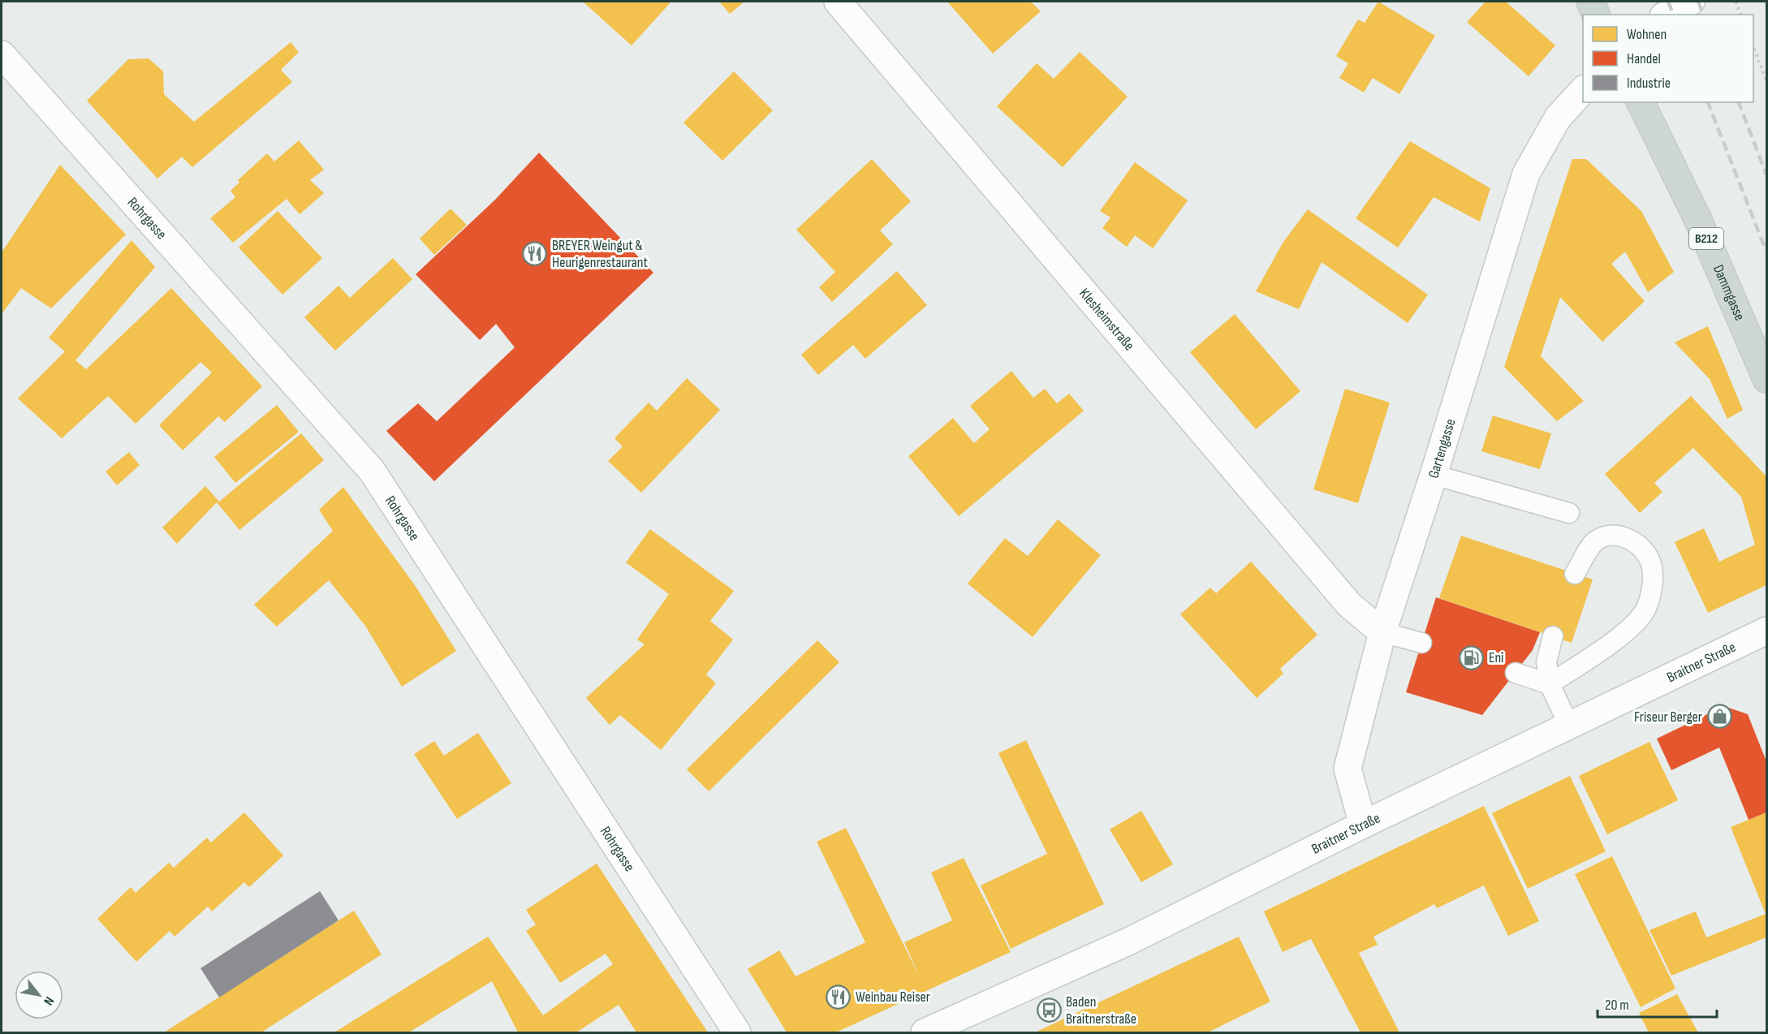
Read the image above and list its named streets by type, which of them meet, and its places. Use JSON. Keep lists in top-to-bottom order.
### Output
{
  "streets": {
    "main road": ["B212", "Dammgasse"],
    "street": [
      "Rohrgasse",
      "Klesheimstraße",
      "Gartengasse",
      "Braitner Straße"
    ]
  },
  "crossings": [
    ["Klesheimstraße", "Gartengasse"],
    ["Gartengasse", "Braitner Straße"]
  ],
  "places": {
    "restaurant": ["BREYER Weingut & Heurigenrestaurant", "Weinbau Reiser"],
    "fuel station": ["Eni"],
    "shop": ["Friseur Berger"],
    "bus stop": ["Baden Braitnerstraße"]
  },
  "legend": ["Wohnen", "Handel", "Industrie"],
  "scale_bar": "20 m",
  "north": "bottom right"
}
